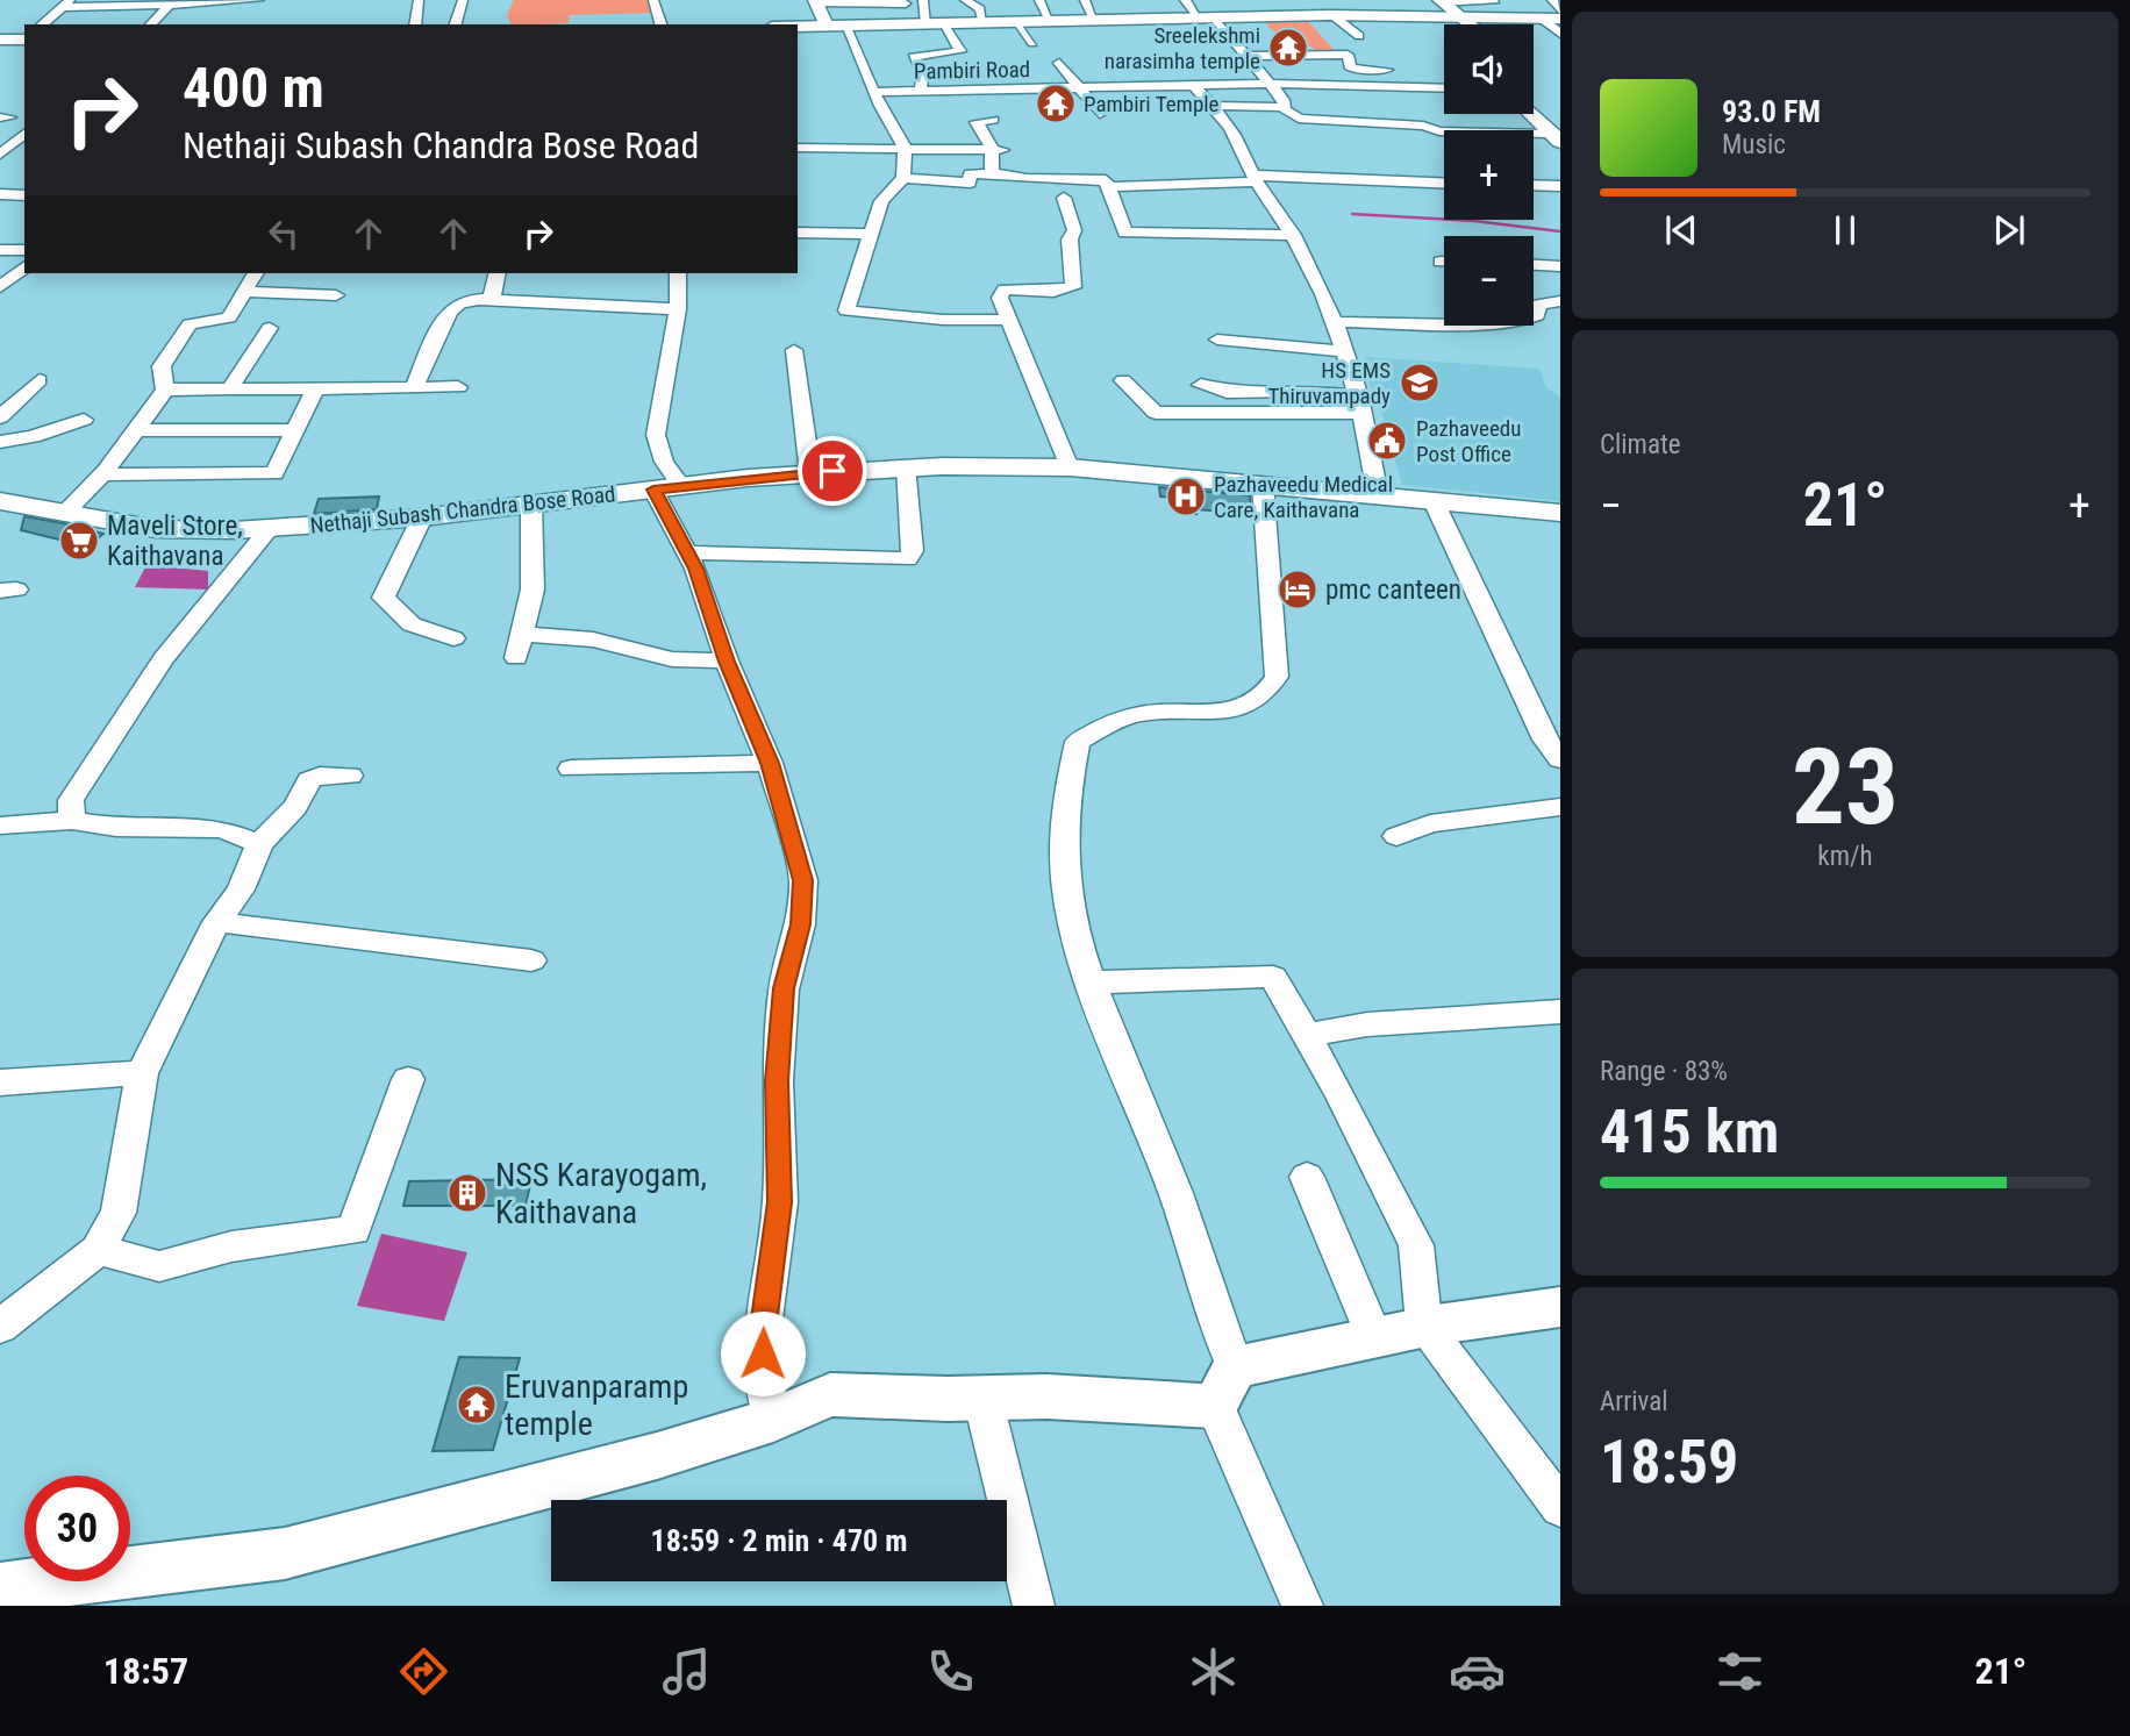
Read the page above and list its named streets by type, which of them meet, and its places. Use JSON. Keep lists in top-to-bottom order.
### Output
{
  "streets": {
    "main road": ["Nethaji Subash Chandra Bose Road"],
    "street": ["Pambiri Road"]
  },
  "places": {
    "temple": ["Sreelekshmi narasimha temple", "Pambiri Temple", "Eruvanparamp temple"],
    "school or university": ["HS EMS Thiruvampady"],
    "public building": ["Pazhaveedu Post Office"],
    "hospital": ["Pazhaveedu Medical Care, Kaithavana"],
    "supermarket": ["Maveli Store, Kaithavana"],
    "hotel": ["pmc canteen"],
    "building": ["NSS Karayogam, Kaithavana"]
  },
  "page": {
    "map_buttons": ["+", "−"],
    "turn": ["400 m", "Nethaji Subash Chandra Bose Road"],
    "song": ["93.0 FM", "Music"],
    "tile": [
      "Climate",
      ["23", "km/h"],
      ["Range · 83%", "415 km"],
      ["Arrival", "18:59"]
    ],
    "heat": ["−", "21°", "+"],
    "limit": "30",
    "trip": "18:59 · 2 min · 470 m",
    "tabs": ["18:57", "21°"]
  }
}
